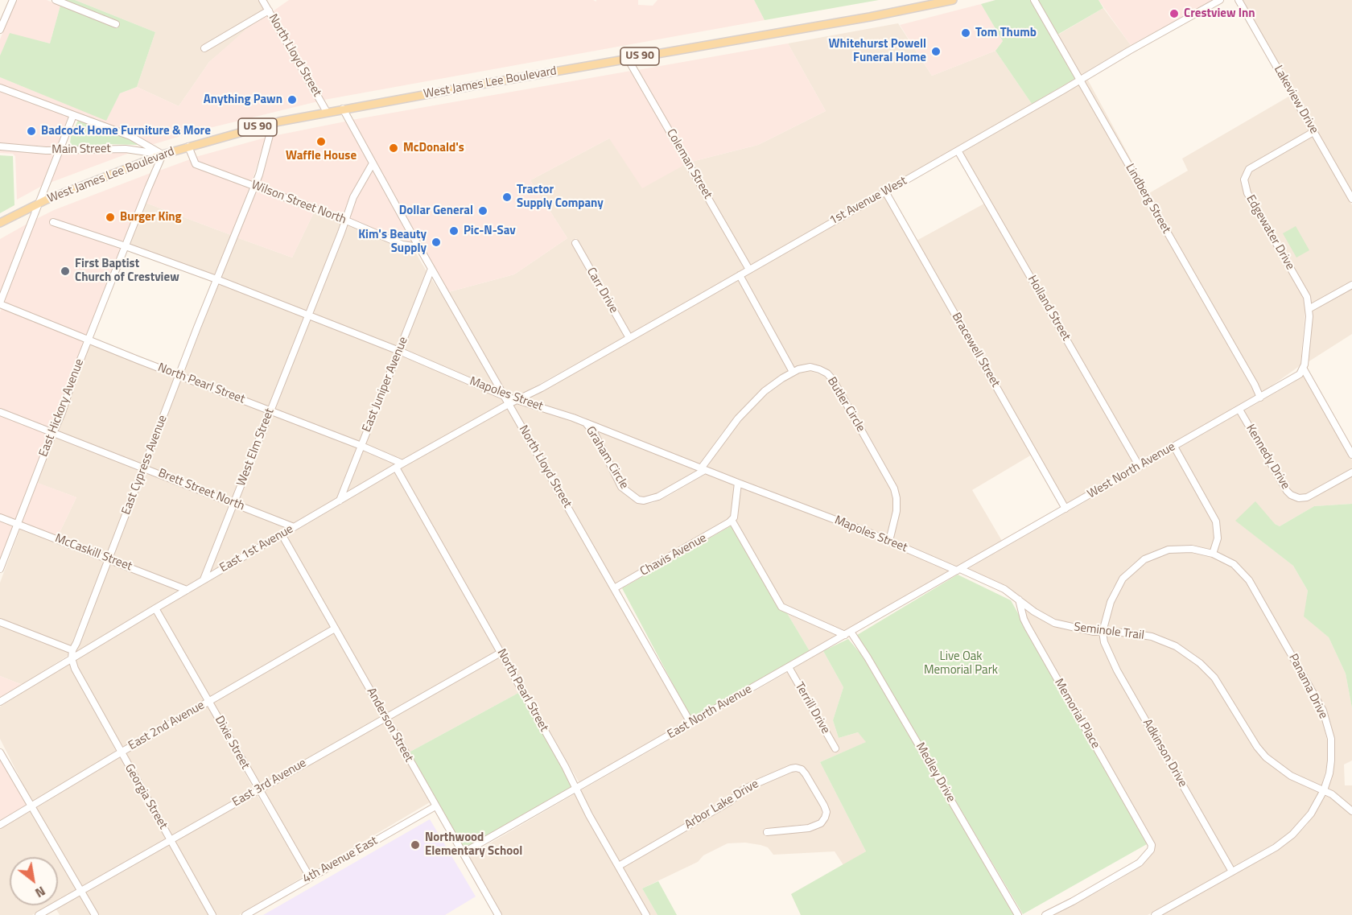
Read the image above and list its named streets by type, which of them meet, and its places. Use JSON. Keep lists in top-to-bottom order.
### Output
{
  "streets": {
    "main road": ["US 90", "West James Lee Boulevard"],
    "street": [
      "North Lloyd Street",
      "Lakeview Drive",
      "Main Street",
      "Coleman Street",
      "Lindberg Street",
      "1st Avenue West",
      "Wilson Street North",
      "Edgewater Drive",
      "Carr Drive",
      "Holland Street",
      "Bracewell Street",
      "North Pearl Street",
      "East Juniper Avenue",
      "Mapoles Street",
      "Butler Circle",
      "East Hickory Avenue",
      "West Elm Street",
      "Kennedy Drive",
      "Graham Circle",
      "East Cypress Avenue",
      "West North Avenue",
      "Brett Street North",
      "East 1st Avenue",
      "McCaskill Street",
      "Chavis Avenue",
      "Seminole Trail",
      "Panama Drive",
      "Terrill Drive",
      "East North Avenue",
      "Memorial Place",
      "Anderson Street",
      "East 2nd Avenue",
      "Dixie Street",
      "Adkinson Drive",
      "Medley Drive",
      "East 3rd Avenue",
      "Georgia Street",
      "Arbor Lake Drive",
      "4th Avenue East"
    ]
  },
  "crossings": [
    ["North Lloyd Street", "West James Lee Boulevard"],
    ["North Lloyd Street", "Wilson Street North"],
    ["North Lloyd Street", "East Juniper Avenue"],
    ["North Lloyd Street", "Mapoles Street"],
    ["North Lloyd Street", "West Elm Street"],
    ["North Lloyd Street", "East 1st Avenue"],
    ["North Lloyd Street", "Chavis Avenue"],
    ["North Lloyd Street", "East North Avenue"],
    ["US 90", "West James Lee Boulevard"],
    ["West James Lee Boulevard", "Main Street"],
    ["West James Lee Boulevard", "Coleman Street"],
    ["West James Lee Boulevard", "Wilson Street North"],
    ["West James Lee Boulevard", "East Hickory Avenue"],
    ["West James Lee Boulevard", "East Cypress Avenue"],
    ["Lakeview Drive", "Edgewater Drive"],
    ["Main Street", "East Hickory Avenue"],
    ["Coleman Street", "1st Avenue West"],
    ["Lindberg Street", "1st Avenue West"],
    ["Lindberg Street", "West North Avenue"],
    ["1st Avenue West", "Carr Drive"],
    ["1st Avenue West", "Holland Street"],
    ["1st Avenue West", "Bracewell Street"],
    ["1st Avenue West", "Mapoles Street"],
    ["1st Avenue West", "East 1st Avenue"],
    ["Wilson Street North", "West Elm Street"],
    ["Wilson Street North", "East Cypress Avenue"],
    ["Edgewater Drive", "West North Avenue"],
    ["Holland Street", "West North Avenue"],
    ["Bracewell Street", "West North Avenue"],
    ["North Pearl Street", "East Juniper Avenue"],
    ["North Pearl Street", "East Hickory Avenue"],
    ["North Pearl Street", "West Elm Street"],
    ["North Pearl Street", "East Cypress Avenue"],
    ["North Pearl Street", "East 1st Avenue"],
    ["North Pearl Street", "East North Avenue"],
    ["North Pearl Street", "East 3rd Avenue"],
    ["North Pearl Street", "Arbor Lake Drive"],
    ["East Juniper Avenue", "Mapoles Street"],
    ["East Juniper Avenue", "East 1st Avenue"],
    ["Mapoles Street", "Butler Circle"],
    ["Mapoles Street", "East Hickory Avenue"],
    ["Mapoles Street", "West Elm Street"],
    ["Mapoles Street", "Graham Circle"],
    ["Mapoles Street", "East Cypress Avenue"],
    ["Mapoles Street", "West North Avenue"],
    ["Mapoles Street", "East 1st Avenue"],
    ["Mapoles Street", "Seminole Trail"],
    ["Mapoles Street", "East North Avenue"],
    ["Butler Circle", "Graham Circle"],
    ["East Hickory Avenue", "Brett Street North"],
    ["East Hickory Avenue", "McCaskill Street"],
    ["West Elm Street", "Brett Street North"],
    ["West Elm Street", "East 1st Avenue"],
    ["Kennedy Drive", "West North Avenue"],
    ["East Cypress Avenue", "Brett Street North"],
    ["East Cypress Avenue", "McCaskill Street"],
    ["East Cypress Avenue", "Georgia Street"],
    ["West North Avenue", "Seminole Trail"],
    ["West North Avenue", "East North Avenue"],
    ["Brett Street North", "East 1st Avenue"],
    ["East 1st Avenue", "McCaskill Street"],
    ["East 1st Avenue", "Anderson Street"],
    ["East 1st Avenue", "Dixie Street"],
    ["East 1st Avenue", "Georgia Street"],
    ["Seminole Trail", "Panama Drive"],
    ["Seminole Trail", "East North Avenue"],
    ["Seminole Trail", "Memorial Place"],
    ["Seminole Trail", "Adkinson Drive"],
    ["Panama Drive", "Adkinson Drive"],
    ["Terrill Drive", "East North Avenue"],
    ["East North Avenue", "Anderson Street"],
    ["East North Avenue", "Medley Drive"],
    ["Anderson Street", "East 2nd Avenue"],
    ["Anderson Street", "East 3rd Avenue"],
    ["Anderson Street", "4th Avenue East"],
    ["East 2nd Avenue", "Dixie Street"],
    ["East 2nd Avenue", "Georgia Street"],
    ["Dixie Street", "East 3rd Avenue"],
    ["Dixie Street", "4th Avenue East"],
    ["East 3rd Avenue", "Georgia Street"]
  ],
  "parks": ["Live Oak Memorial Park"],
  "places": [
    "Crestview Inn",
    "Tom Thumb",
    "Whitehurst Powell Funeral Home",
    "Anything Pawn",
    "Badcock Home Furniture & More",
    "Waffle House",
    "McDonald's",
    "Tractor Supply Company",
    "Dollar General",
    "Burger King",
    "Pic-N-Sav",
    "Kim's Beauty Supply",
    "First Baptist Church of Crestview",
    "Northwood Elementary School"
  ],
  "north": "bottom right"
}
